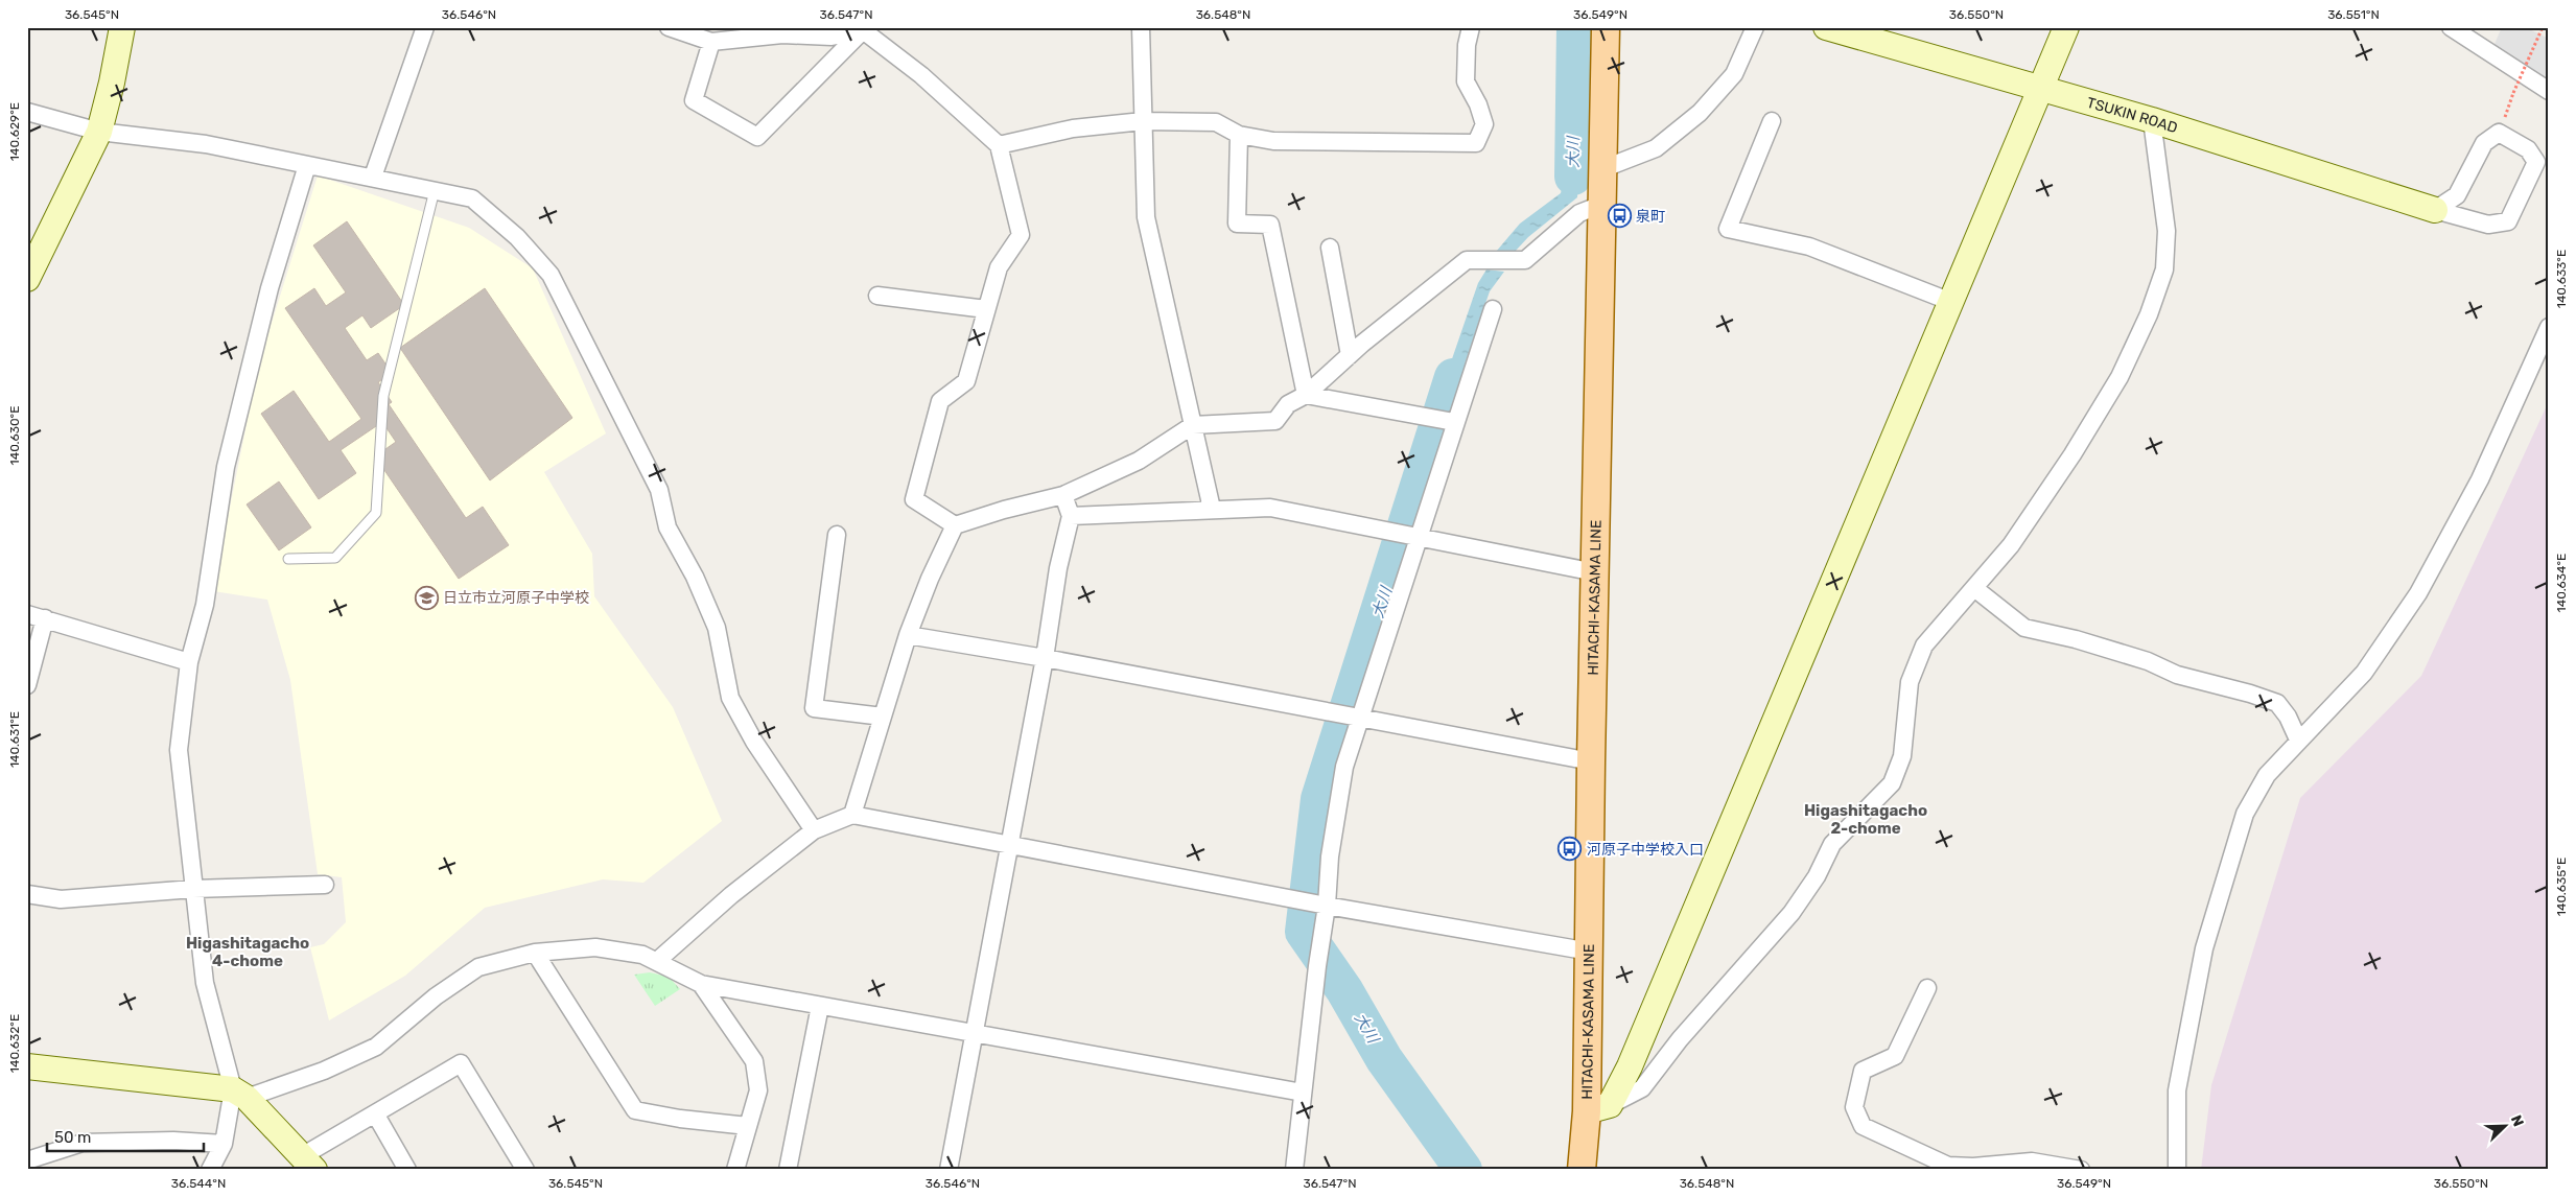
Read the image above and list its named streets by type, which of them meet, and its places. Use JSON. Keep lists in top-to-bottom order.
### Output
{
  "streets": {
    "main road": ["HITACHI-KASAMA LINE"],
    "street": ["TSUKIN ROAD"]
  },
  "districts": ["Higashitagacho 2-chome", "Higashitagacho 4-chome"],
  "water": ["大川"],
  "places": {
    "bus stop": ["泉町", "河原子中学校入口"],
    "school or university": ["日立市立河原子中学校"]
  },
  "scale_bar": "50 m",
  "north": "top right",
  "coordinates": [
    "36.545°N",
    "36.546°N",
    "36.547°N",
    "36.548°N",
    "36.549°N",
    "36.550°N",
    "36.551°N",
    "140.629°E",
    "140.633°E",
    "140.630°E",
    "140.634°E",
    "140.631°E",
    "140.635°E",
    "140.632°E",
    "36.544°N"
  ]
}
